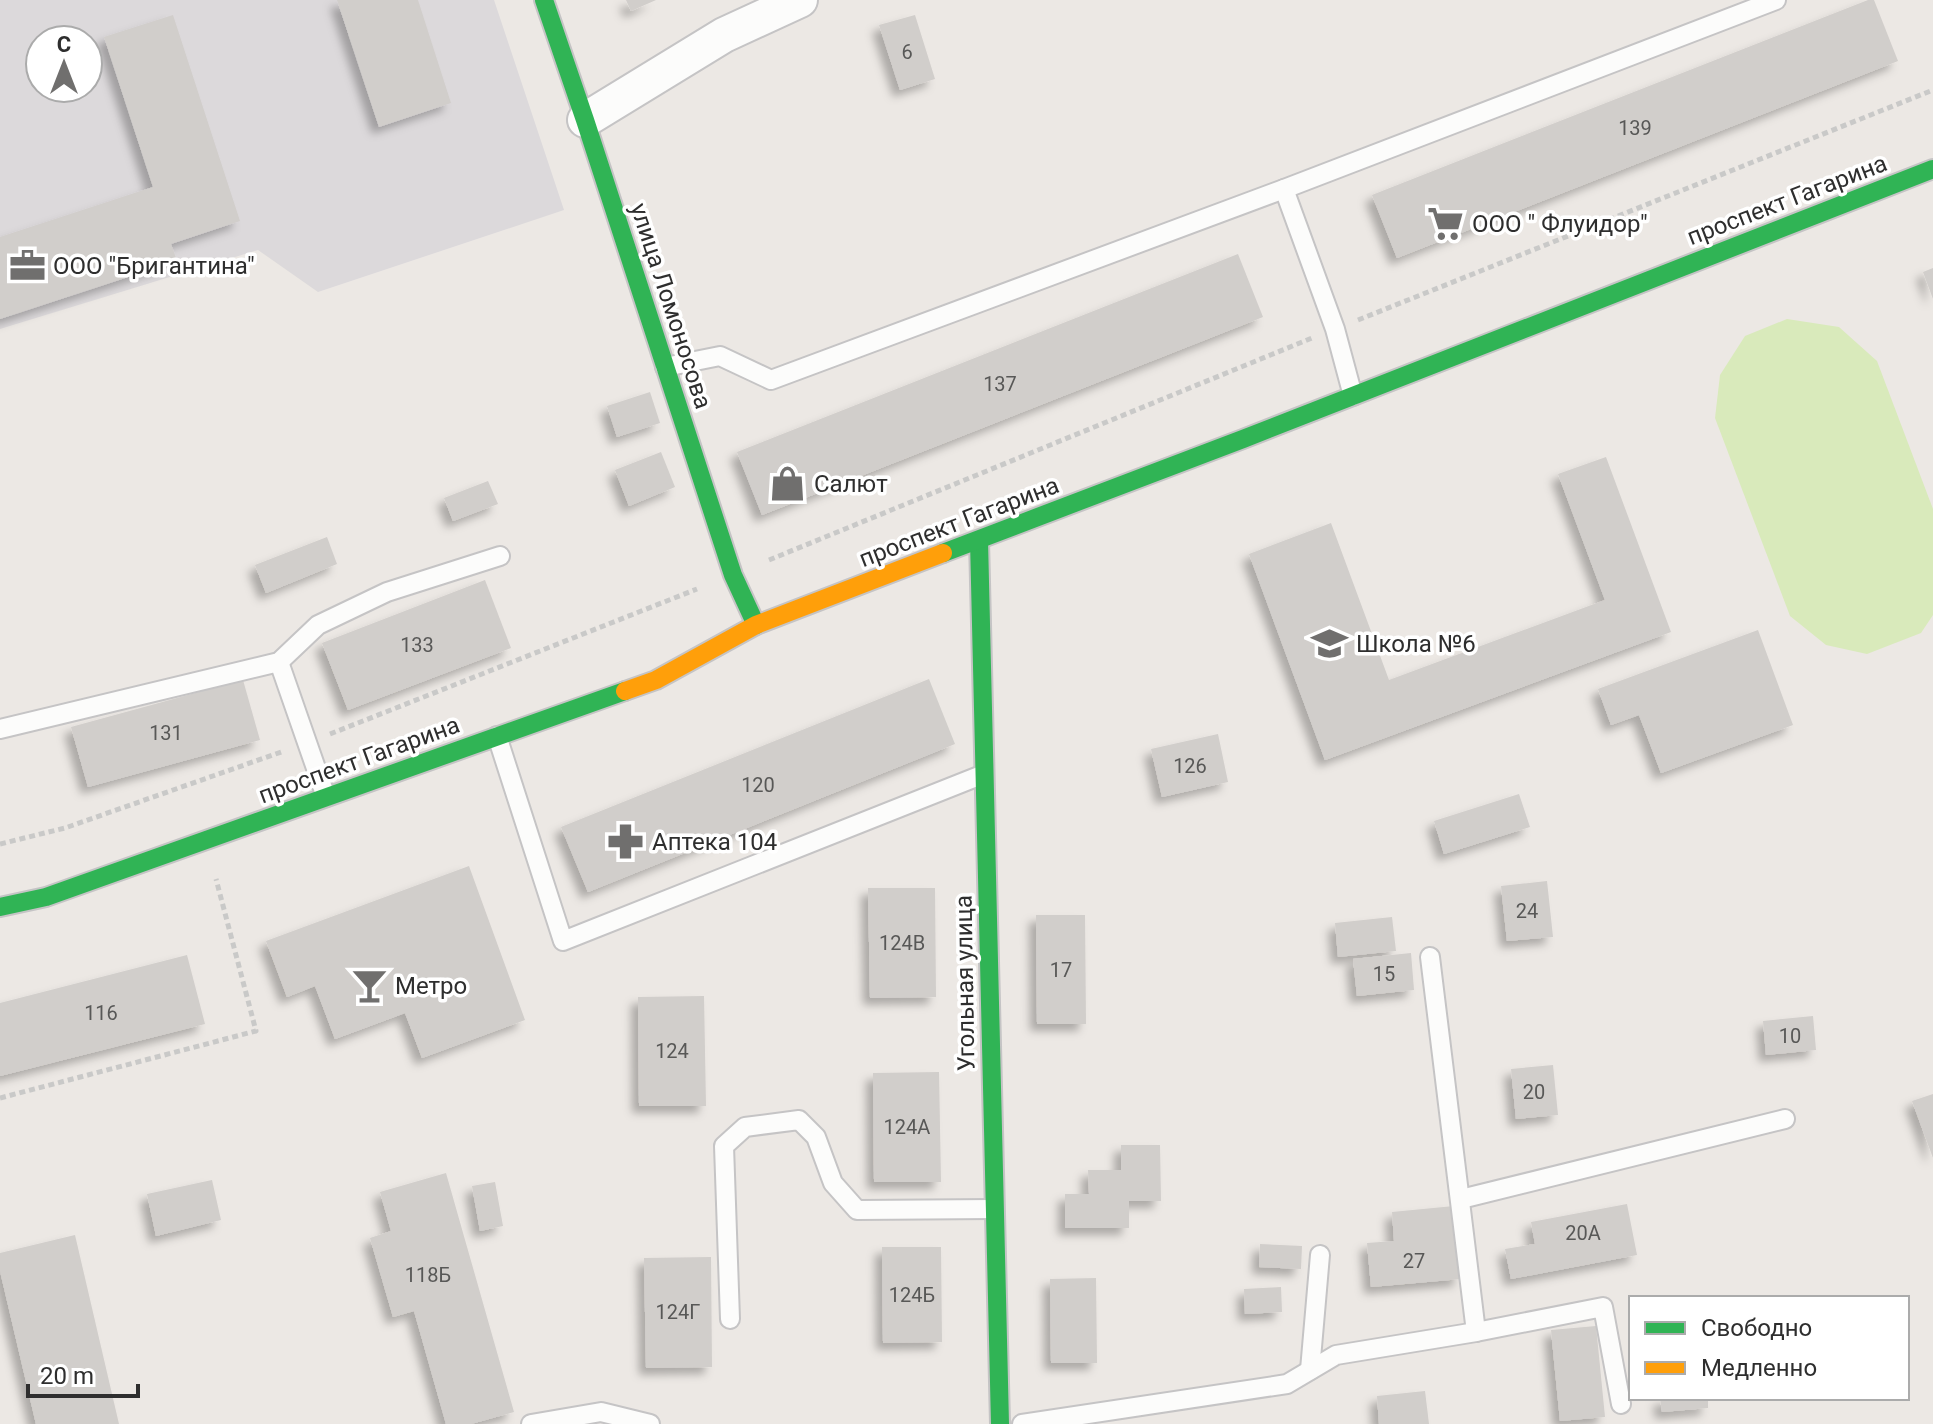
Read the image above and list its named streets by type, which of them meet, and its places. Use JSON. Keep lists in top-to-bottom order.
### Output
{
  "streets": {
    "main road": ["проспект Гагарина", "улица Ломоносова", "Угольная улица"]
  },
  "crossings": [
    ["проспект Гагарина", "улица Ломоносова"],
    ["проспект Гагарина", "Угольная улица"]
  ],
  "places": {
    "supermarket": ["ООО \" Флуидор\""],
    "office": ["ООО \"Бригантина\""],
    "shop": ["Салют"],
    "school or university": ["Школа №6"],
    "pharmacy": ["Аптека 104"],
    "bar": ["Метро"]
  },
  "house_numbers": [
    "6",
    "139",
    "137",
    "133",
    "131",
    "126",
    "120",
    "24",
    "124В",
    "17",
    "15",
    "116",
    "10",
    "124",
    "20",
    "124А",
    "20А",
    "27",
    "118Б",
    "124Б",
    "124Г"
  ],
  "legend": ["Свободно", "Медленно"],
  "scale_bar": "20 m",
  "north": "top"
}
